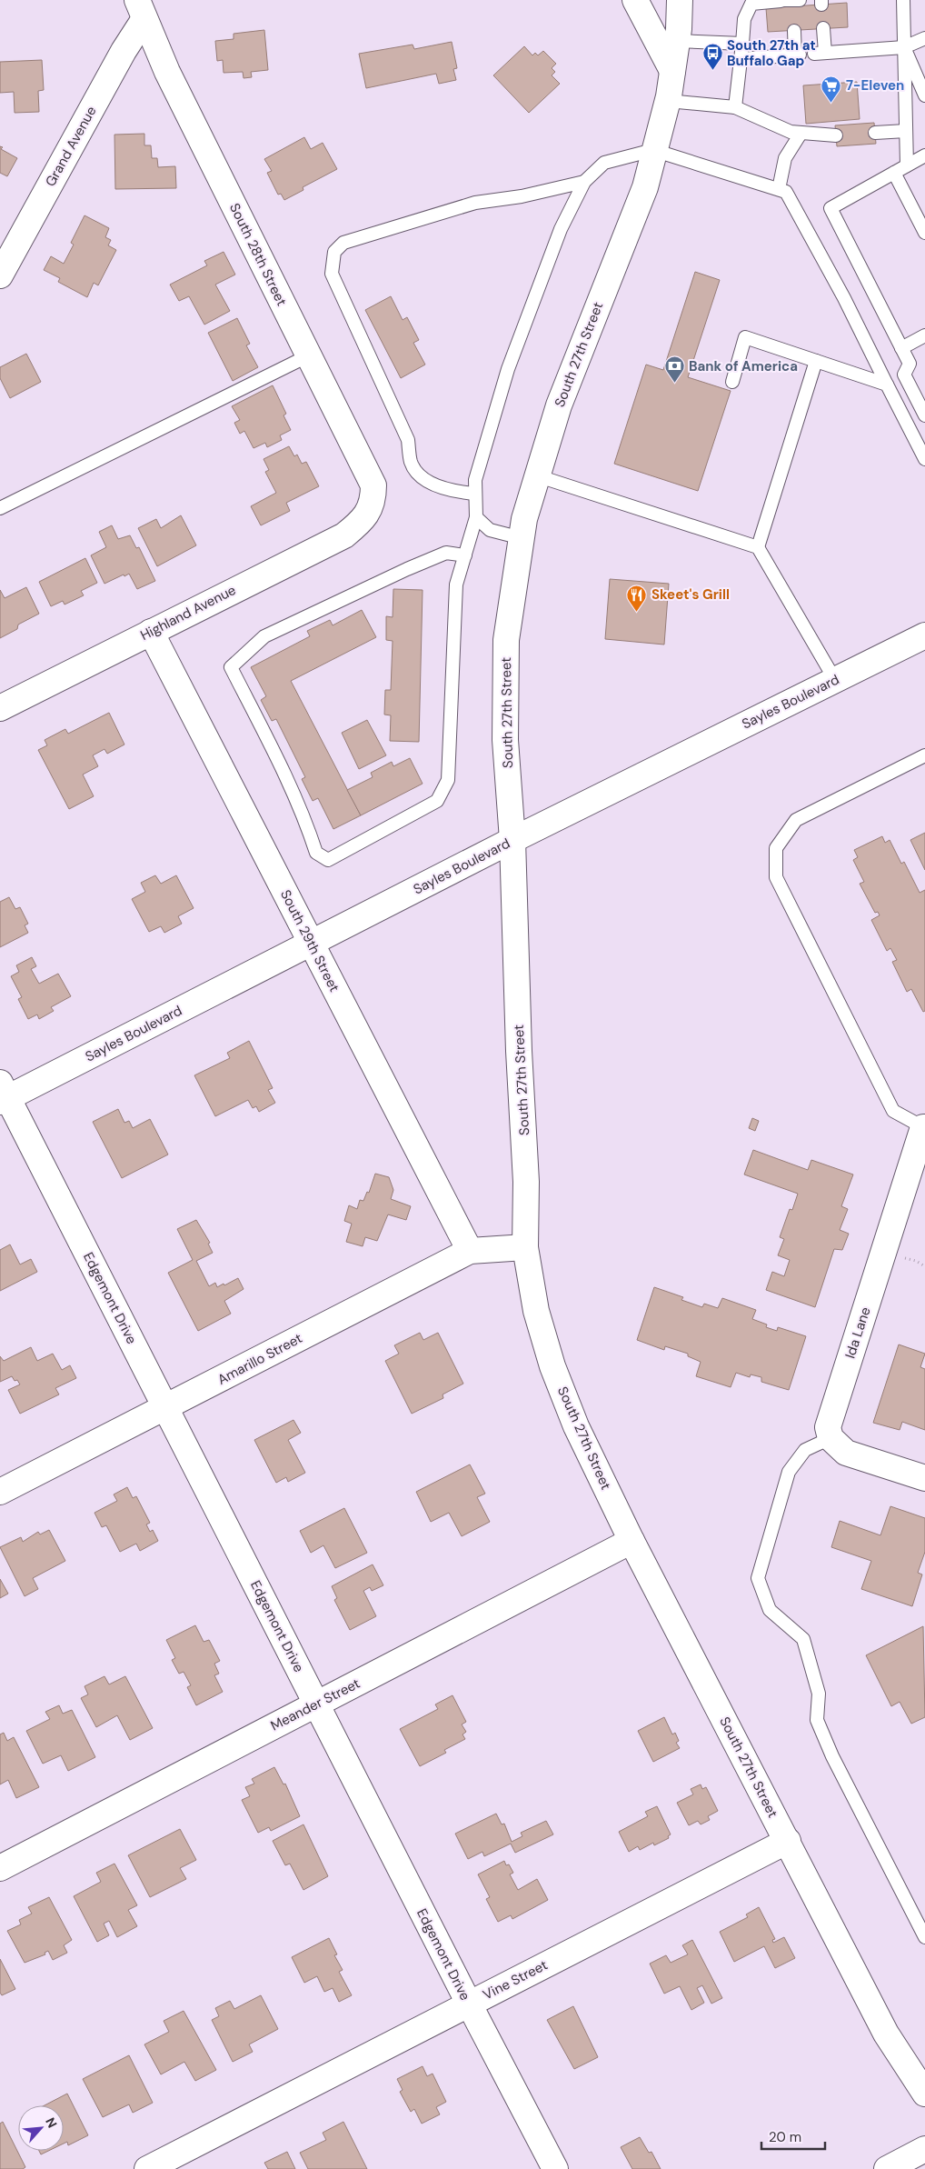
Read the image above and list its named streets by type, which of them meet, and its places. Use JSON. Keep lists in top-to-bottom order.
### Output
{
  "streets": {
    "street": [
      "Grand Avenue",
      "South 28th Street",
      "South 27th Street",
      "Highland Avenue",
      "Sayles Boulevard",
      "South 29th Street",
      "Edgemont Drive",
      "Ida Lane",
      "Amarillo Street",
      "Meander Street",
      "Vine Street"
    ]
  },
  "crossings": [
    ["Grand Avenue", "South 28th Street"],
    ["South 28th Street", "Highland Avenue"],
    ["South 27th Street", "Sayles Boulevard"],
    ["South 27th Street", "Amarillo Street"],
    ["South 27th Street", "Meander Street"],
    ["South 27th Street", "Vine Street"],
    ["Highland Avenue", "South 29th Street"],
    ["Sayles Boulevard", "South 29th Street"],
    ["Sayles Boulevard", "Edgemont Drive"],
    ["South 29th Street", "Amarillo Street"],
    ["Edgemont Drive", "Amarillo Street"],
    ["Edgemont Drive", "Meander Street"],
    ["Edgemont Drive", "Vine Street"]
  ],
  "places": {
    "bus stop": ["South 27th at Buffalo Gap"],
    "supermarket": ["7-Eleven"],
    "bank": ["Bank of America"],
    "restaurant": ["Skeet's Grill"]
  },
  "scale_bar": "20 m",
  "north": "top right"
}
